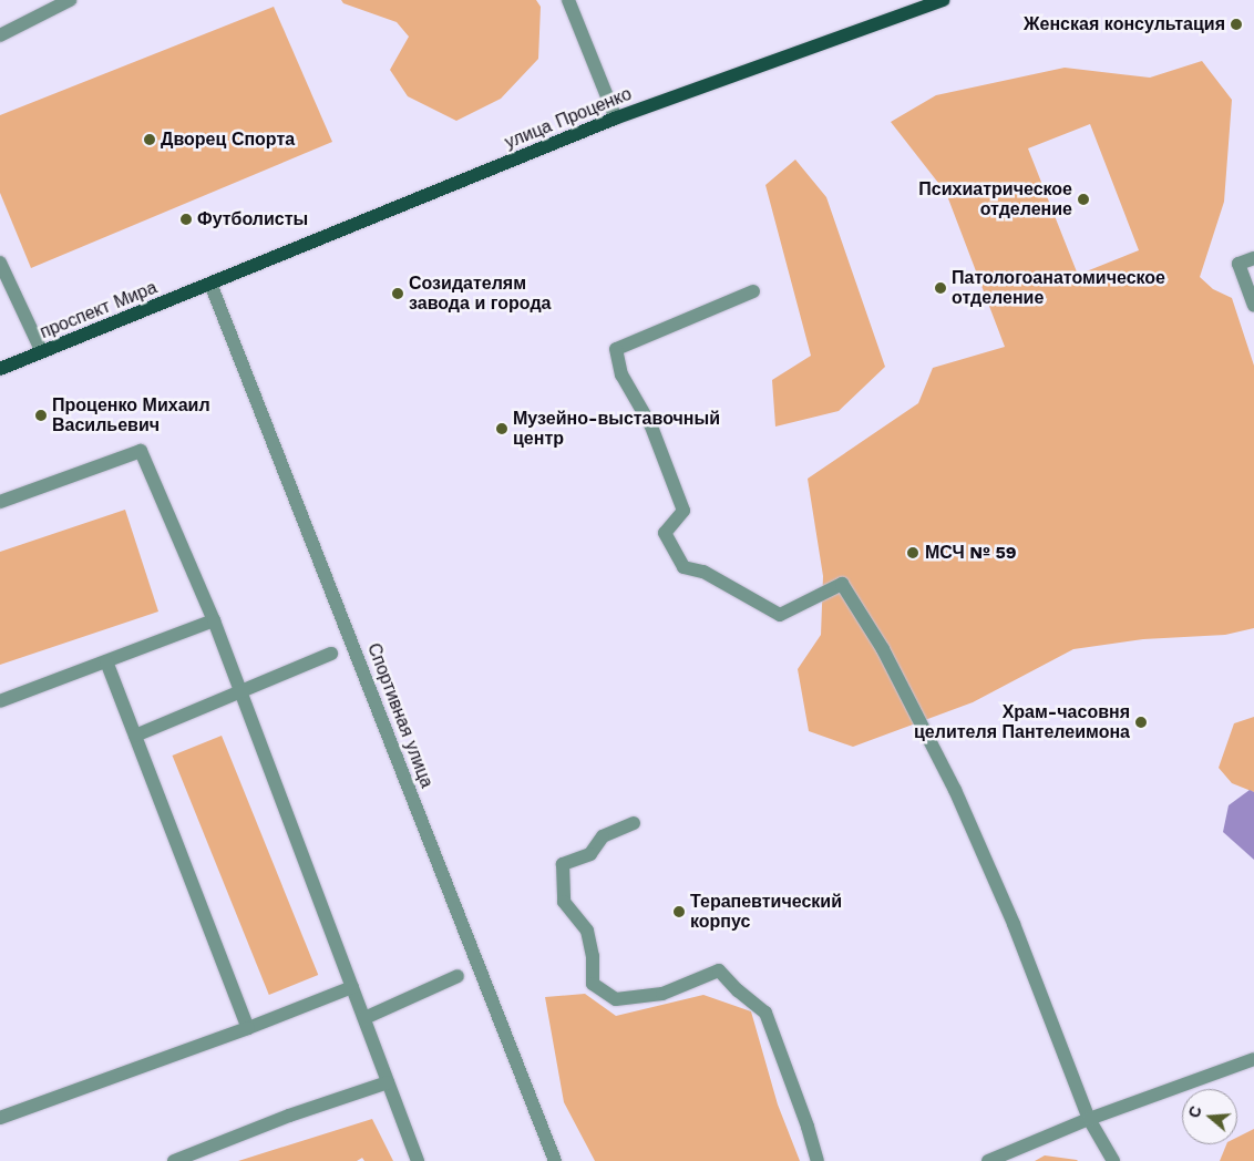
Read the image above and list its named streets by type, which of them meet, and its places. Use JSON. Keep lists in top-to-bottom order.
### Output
{
  "streets": {
    "main road": ["улица Проценко", "проспект Мира"],
    "street": ["Спортивная улица"]
  },
  "crossings": [
    ["улица Проценко", "проспект Мира"],
    ["улица Проценко", "Спортивная улица"],
    ["проспект Мира", "Спортивная улица"]
  ],
  "places": [
    "Женская консультация",
    "Дворец Спорта",
    "Психиатрическое отделение",
    "Футболисты",
    "Патологоанатомическое отделение",
    "Созидателям завода и города",
    "Проценко Михаил Васильевич",
    "Музейно-выставочный центр",
    "МСЧ № 59",
    "Храм-часовня целителя Пантелеимона",
    "Терапевтический корпус"
  ],
  "north": "left"
}
